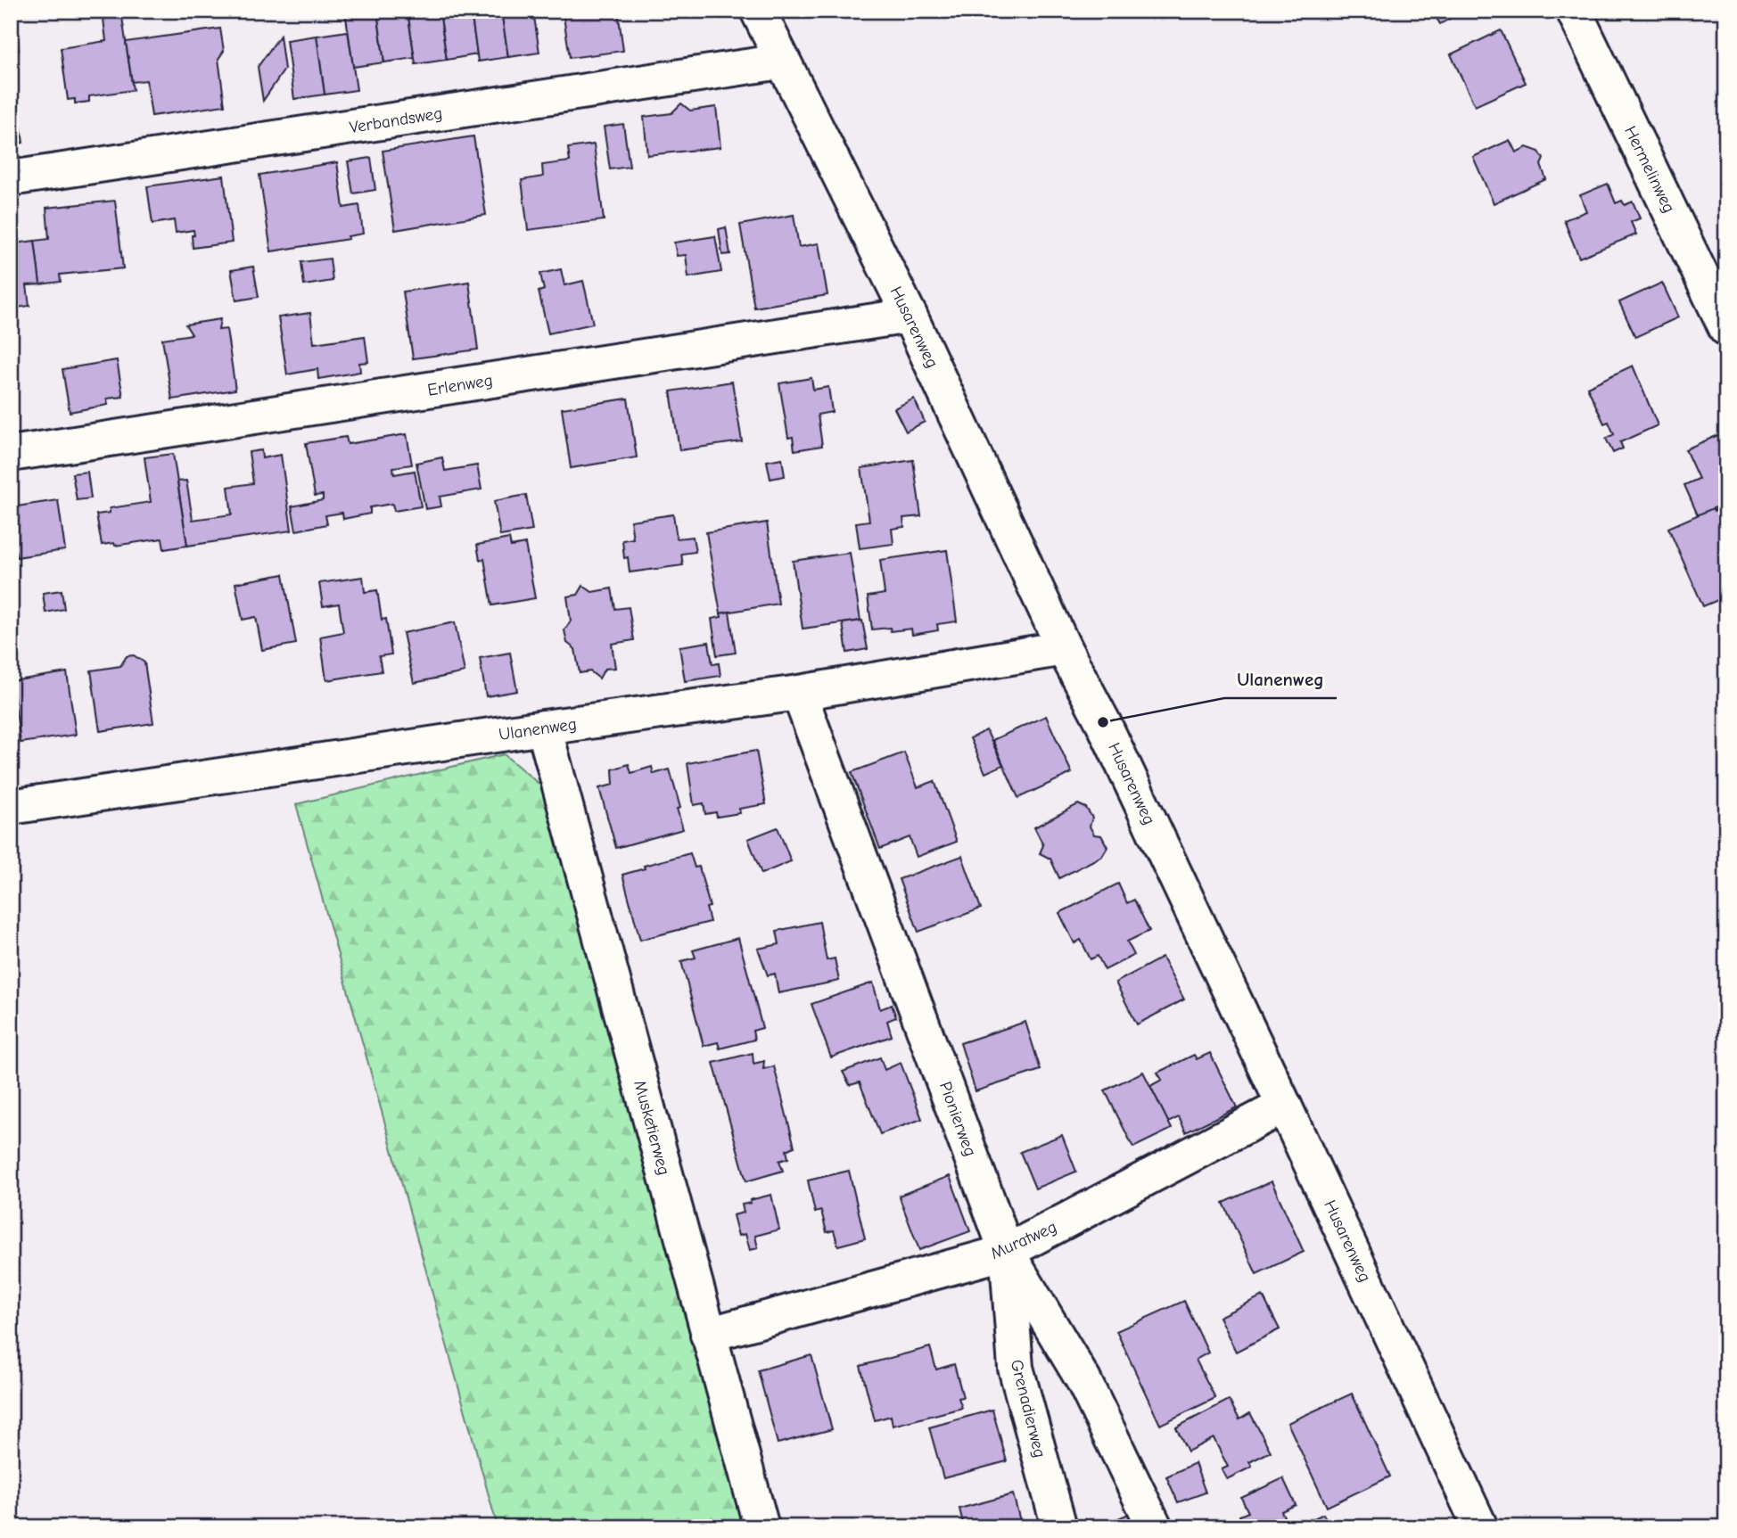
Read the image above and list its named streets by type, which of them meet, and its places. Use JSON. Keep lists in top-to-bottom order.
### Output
{
  "streets": {
    "street": [
      "Verbandsweg",
      "Hermelinweg",
      "Husarenweg",
      "Erlenweg",
      "Ulanenweg",
      "Pionierweg",
      "Musketierweg",
      "Muratweg",
      "Grenadierweg"
    ]
  },
  "crossings": [
    ["Verbandsweg", "Husarenweg"],
    ["Husarenweg", "Erlenweg"],
    ["Husarenweg", "Ulanenweg"],
    ["Husarenweg", "Muratweg"],
    ["Ulanenweg", "Pionierweg"],
    ["Ulanenweg", "Musketierweg"],
    ["Pionierweg", "Muratweg"],
    ["Pionierweg", "Grenadierweg"],
    ["Musketierweg", "Muratweg"],
    ["Muratweg", "Grenadierweg"]
  ],
  "places": ["Ulanenweg"]
}
